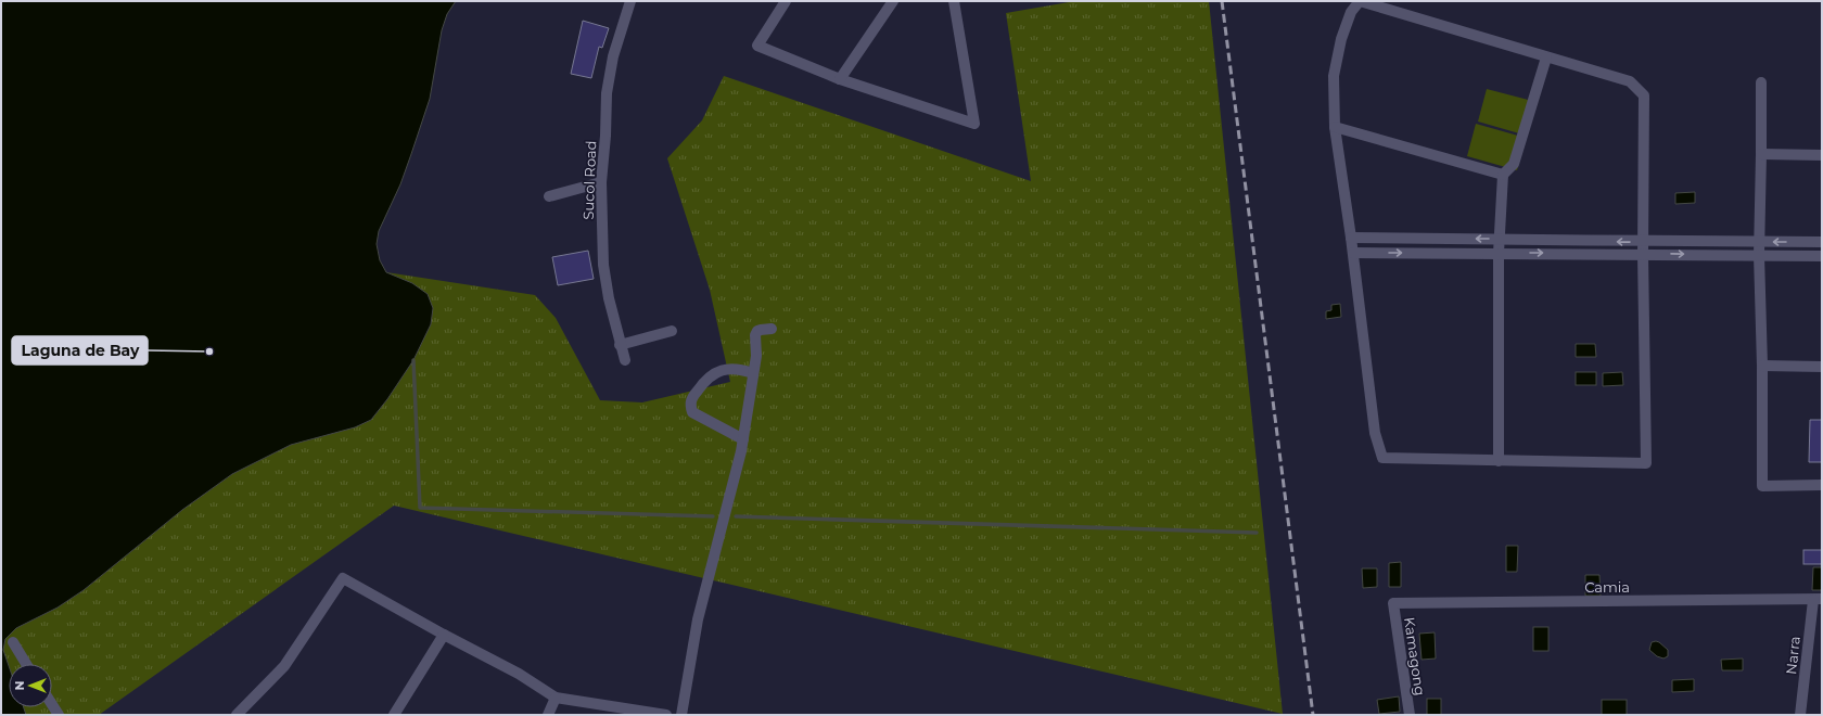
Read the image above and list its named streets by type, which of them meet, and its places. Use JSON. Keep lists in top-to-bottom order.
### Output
{
  "streets": {
    "street": [
      "Sucol Road",
      "Camia",
      "Narra",
      "Kamagong"
    ]
  },
  "crossings": [
    ["Camia", "Narra"],
    ["Camia", "Kamagong"]
  ],
  "places": ["Laguna de Bay"],
  "north": "left"
}
